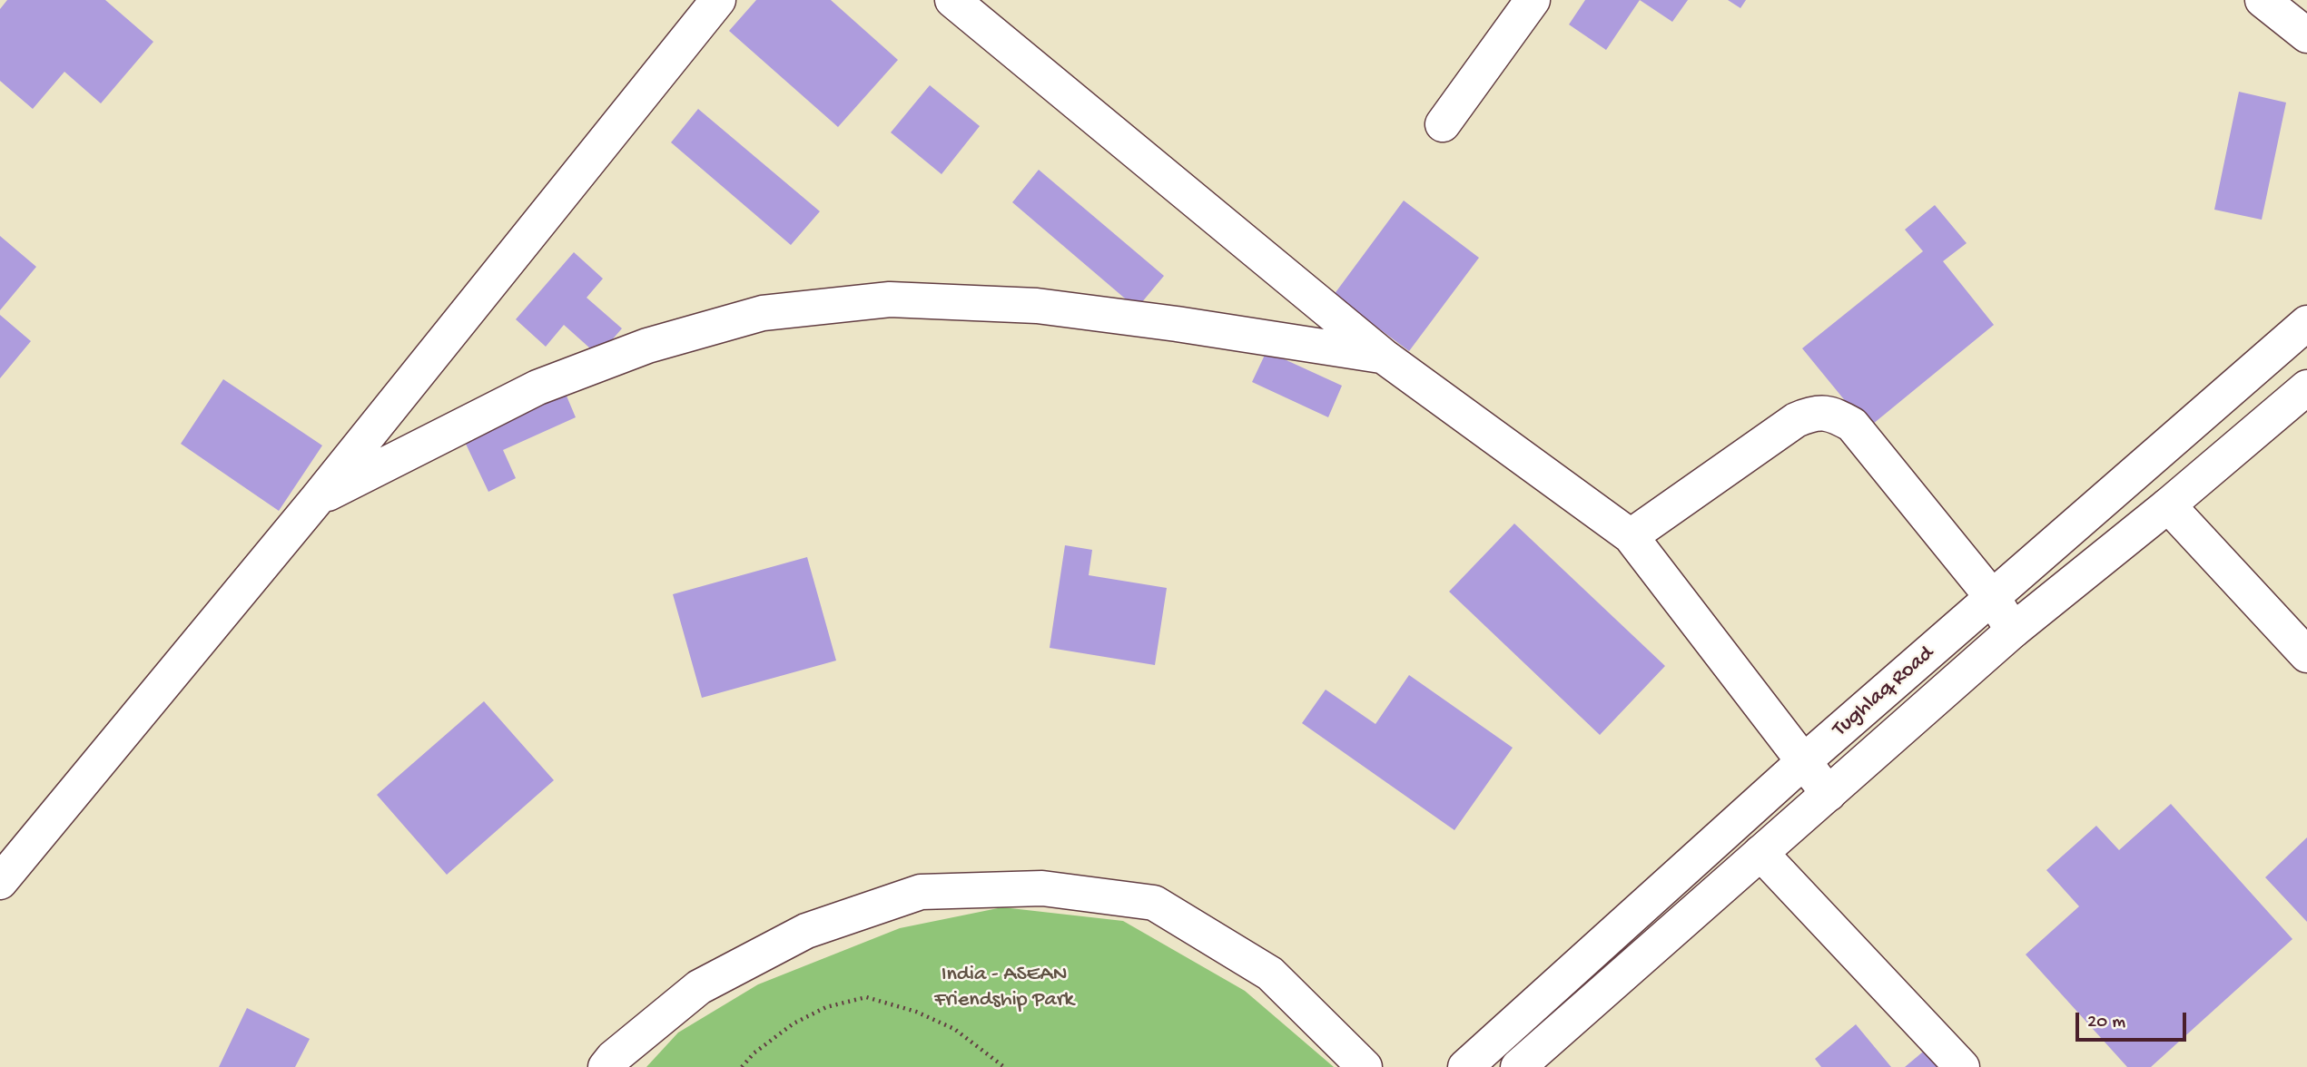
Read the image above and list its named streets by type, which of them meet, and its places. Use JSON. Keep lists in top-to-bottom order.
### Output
{
  "streets": {
    "street": ["Tughlaq Road"]
  },
  "parks": ["India - ASEAN Friendship Park"],
  "scale_bar": "20 m"
}
